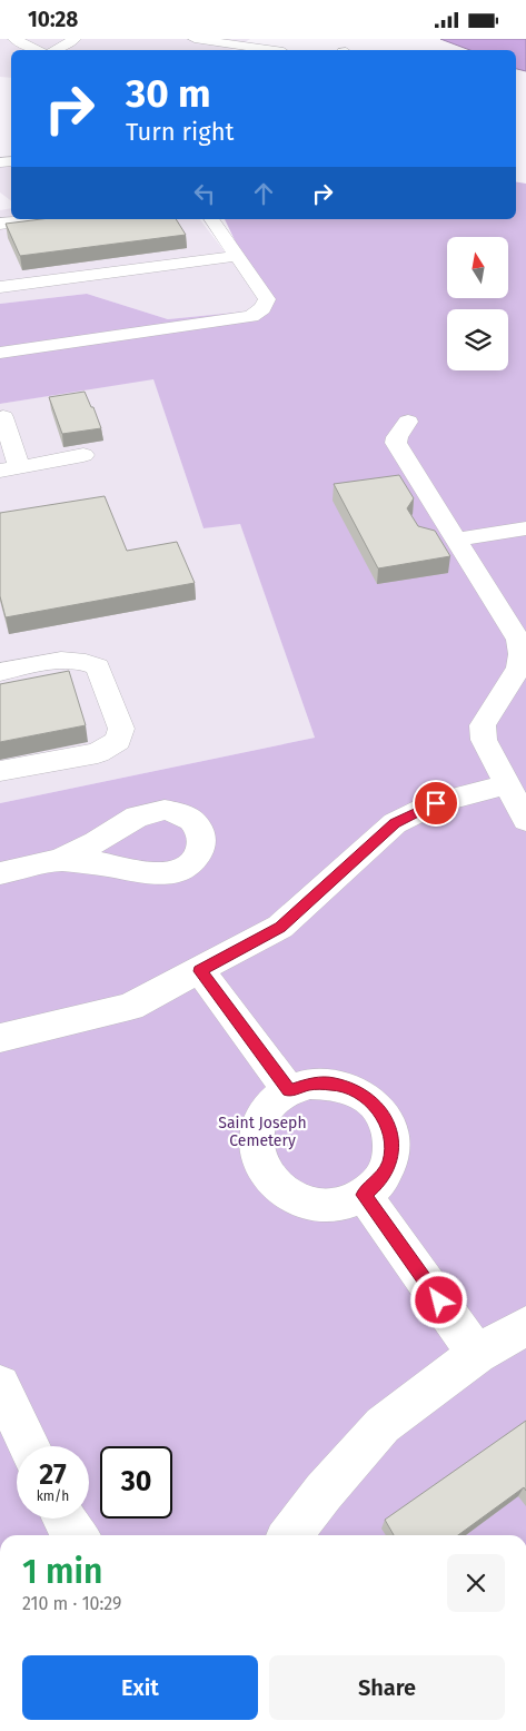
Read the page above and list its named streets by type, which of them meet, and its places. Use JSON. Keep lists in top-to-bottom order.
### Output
{
  "parks": ["Saint Joseph Cemetery"],
  "north": "top",
  "page": {
    "status": "10:28",
    "turn": ["30 m", "Turn right"],
    "speed": "27 km/h",
    "limit": "30",
    "heading": ["1 min", "210 m · 10:29"],
    "buttons": ["Exit", "Share"]
  }
}
